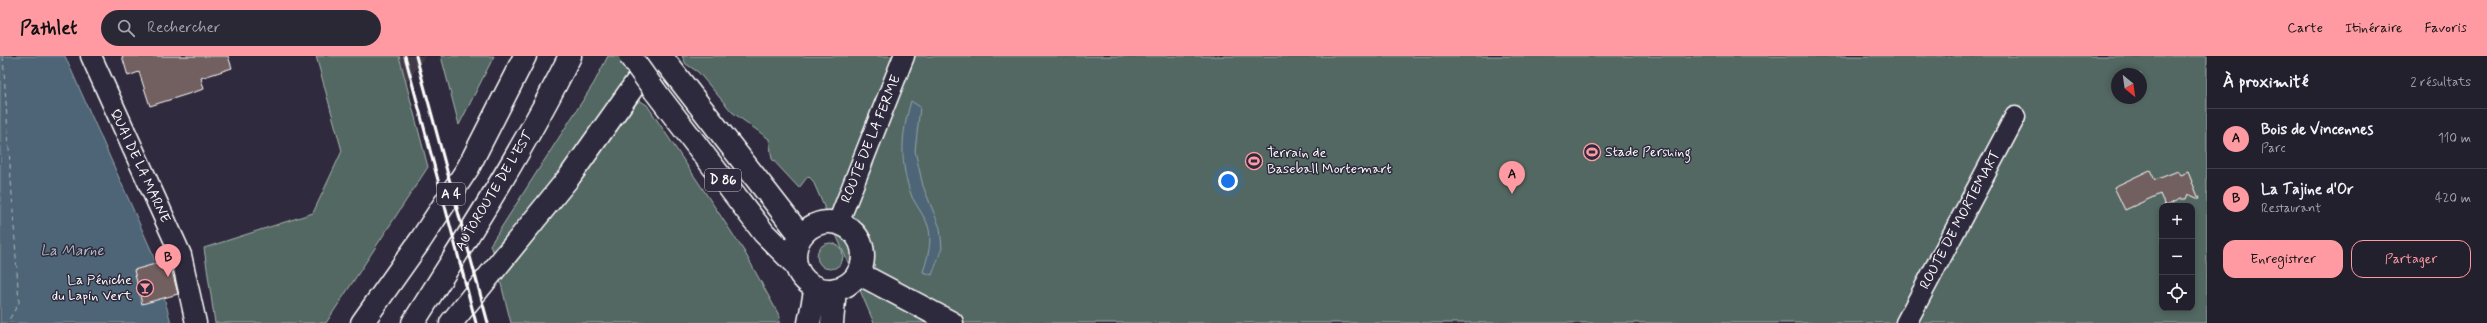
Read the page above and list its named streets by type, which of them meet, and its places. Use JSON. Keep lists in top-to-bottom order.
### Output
{
  "streets": {
    "main road": ["D 86", "AUTOROUTE DE L’EST", "A 4"],
    "street": ["ROUTE DE LA FERME", "QUAI DE LA MARNE", "ROUTE DE MORTEMART"]
  },
  "crossings": [
    ["ROUTE DE LA FERME", "D 86"]
  ],
  "water": ["La Marne"],
  "places": {
    "sports": ["Stade Pershing", "Terrain de Baseball Mortemart"],
    "bar": ["La Péniche du Lapin Vert"]
  },
  "north": "bottom right",
  "page": {
    "header": "Pathlet",
    "search": "Rechercher",
    "nav": ["Carte", "Itinéraire", "Favoris"],
    "heading": ["À proximité", "2 résultats"],
    "list": [
      {
        "mark": "A",
        "name": "Bois de Vincennes",
        "note": "Parc",
        "value": "110 m"
      },
      {
        "mark": "B",
        "name": "La Tajine d'Or",
        "note": "Restaurant",
        "value": "420 m"
      }
    ],
    "pins": ["A", "B"],
    "map_buttons": ["+", "−"],
    "buttons": ["Enregistrer", "Partager"]
  }
}
